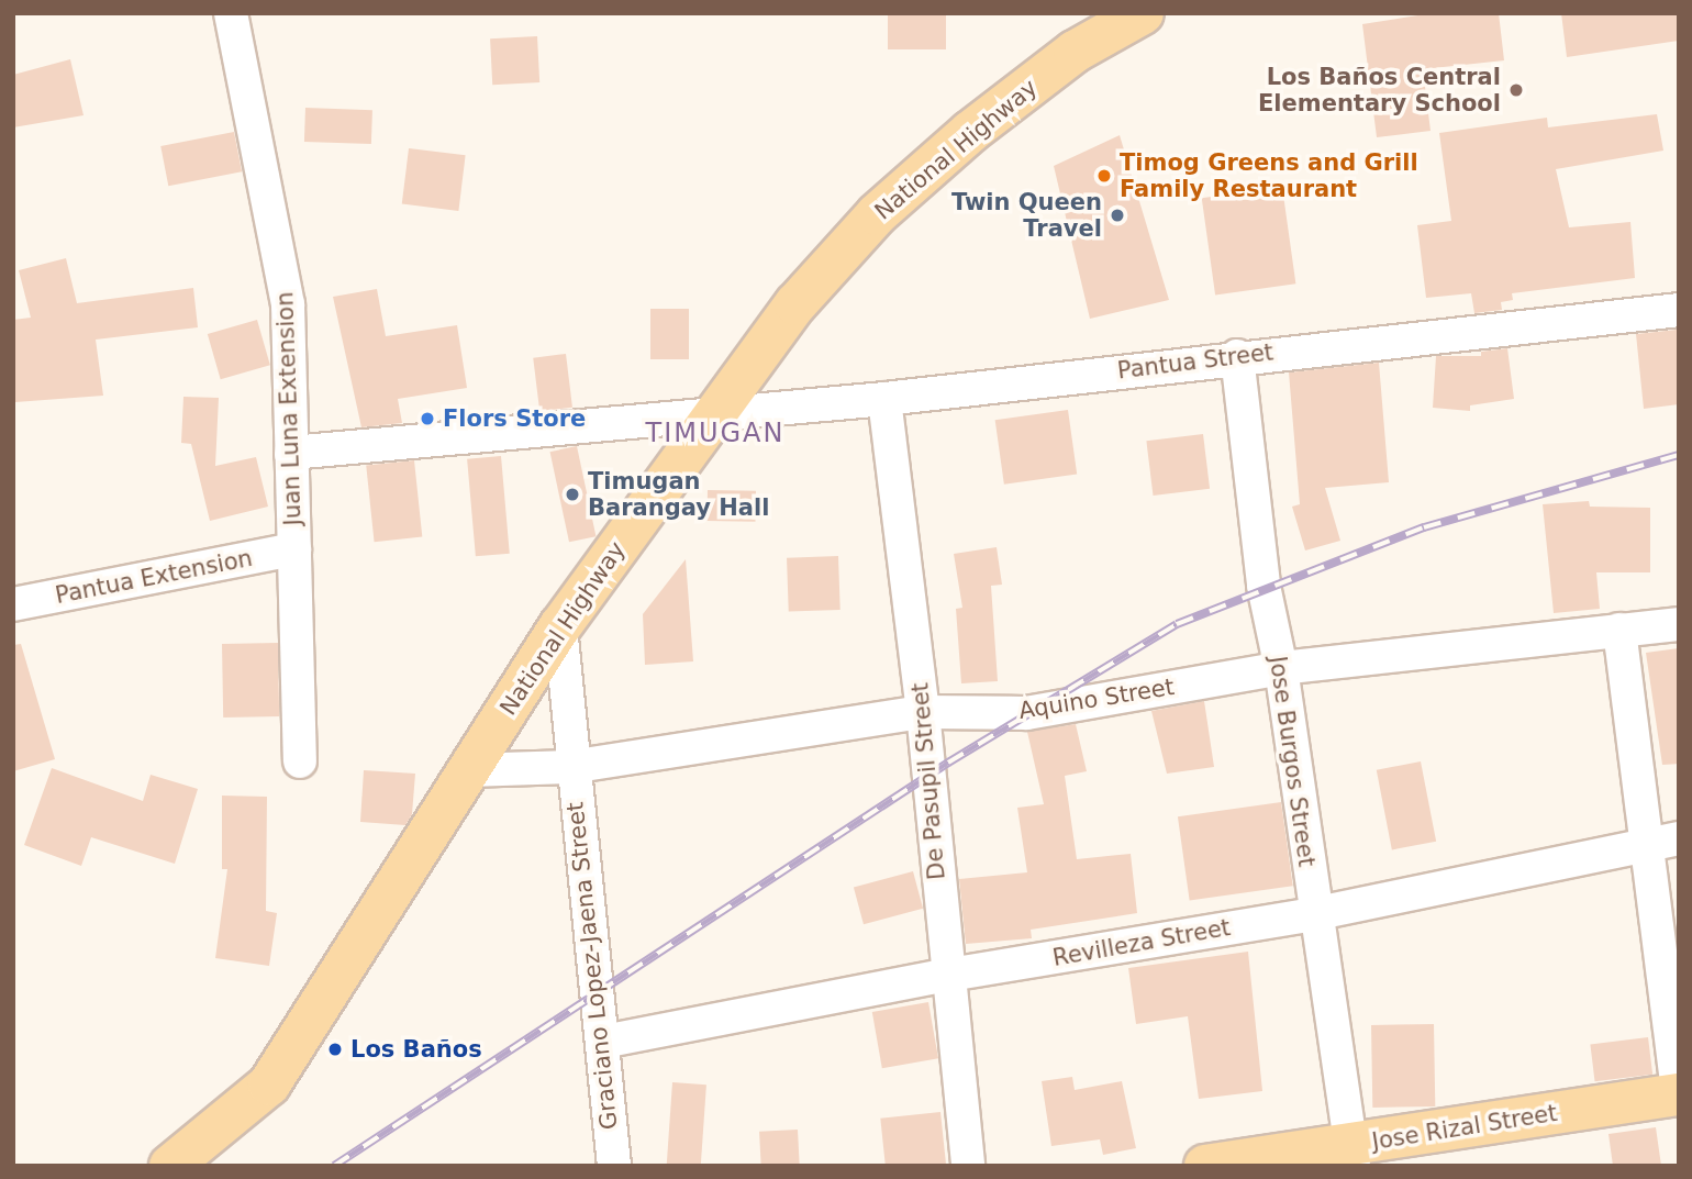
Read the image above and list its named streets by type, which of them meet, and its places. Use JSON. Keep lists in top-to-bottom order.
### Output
{
  "streets": {
    "main road": ["National Highway", "Jose Rizal Street"],
    "street": [
      "Pantua Street",
      "Juan Luna Extension",
      "Pantua Extension",
      "Aquino Street",
      "Jose Burgos Street",
      "De Pasupil Street",
      "Revilleza Street",
      "Graciano Lopez-Jaena Street"
    ]
  },
  "crossings": [
    ["National Highway", "Pantua Street"],
    ["National Highway", "Aquino Street"],
    ["National Highway", "Graciano Lopez-Jaena Street"],
    ["Pantua Street", "Jose Burgos Street"],
    ["Pantua Street", "De Pasupil Street"],
    ["Juan Luna Extension", "Pantua Extension"],
    ["Aquino Street", "Jose Burgos Street"],
    ["Aquino Street", "De Pasupil Street"],
    ["Aquino Street", "Graciano Lopez-Jaena Street"],
    ["Jose Burgos Street", "Revilleza Street"],
    ["Jose Burgos Street", "Jose Rizal Street"],
    ["De Pasupil Street", "Revilleza Street"],
    ["Revilleza Street", "Graciano Lopez-Jaena Street"]
  ],
  "districts": ["TIMUGAN"],
  "places": [
    "Los Baños Central Elementary School",
    "Timog Greens and Grill Family Restaurant",
    "Twin Queen Travel",
    "Flors Store",
    "Timugan Barangay Hall",
    "Los Baños"
  ]
}
